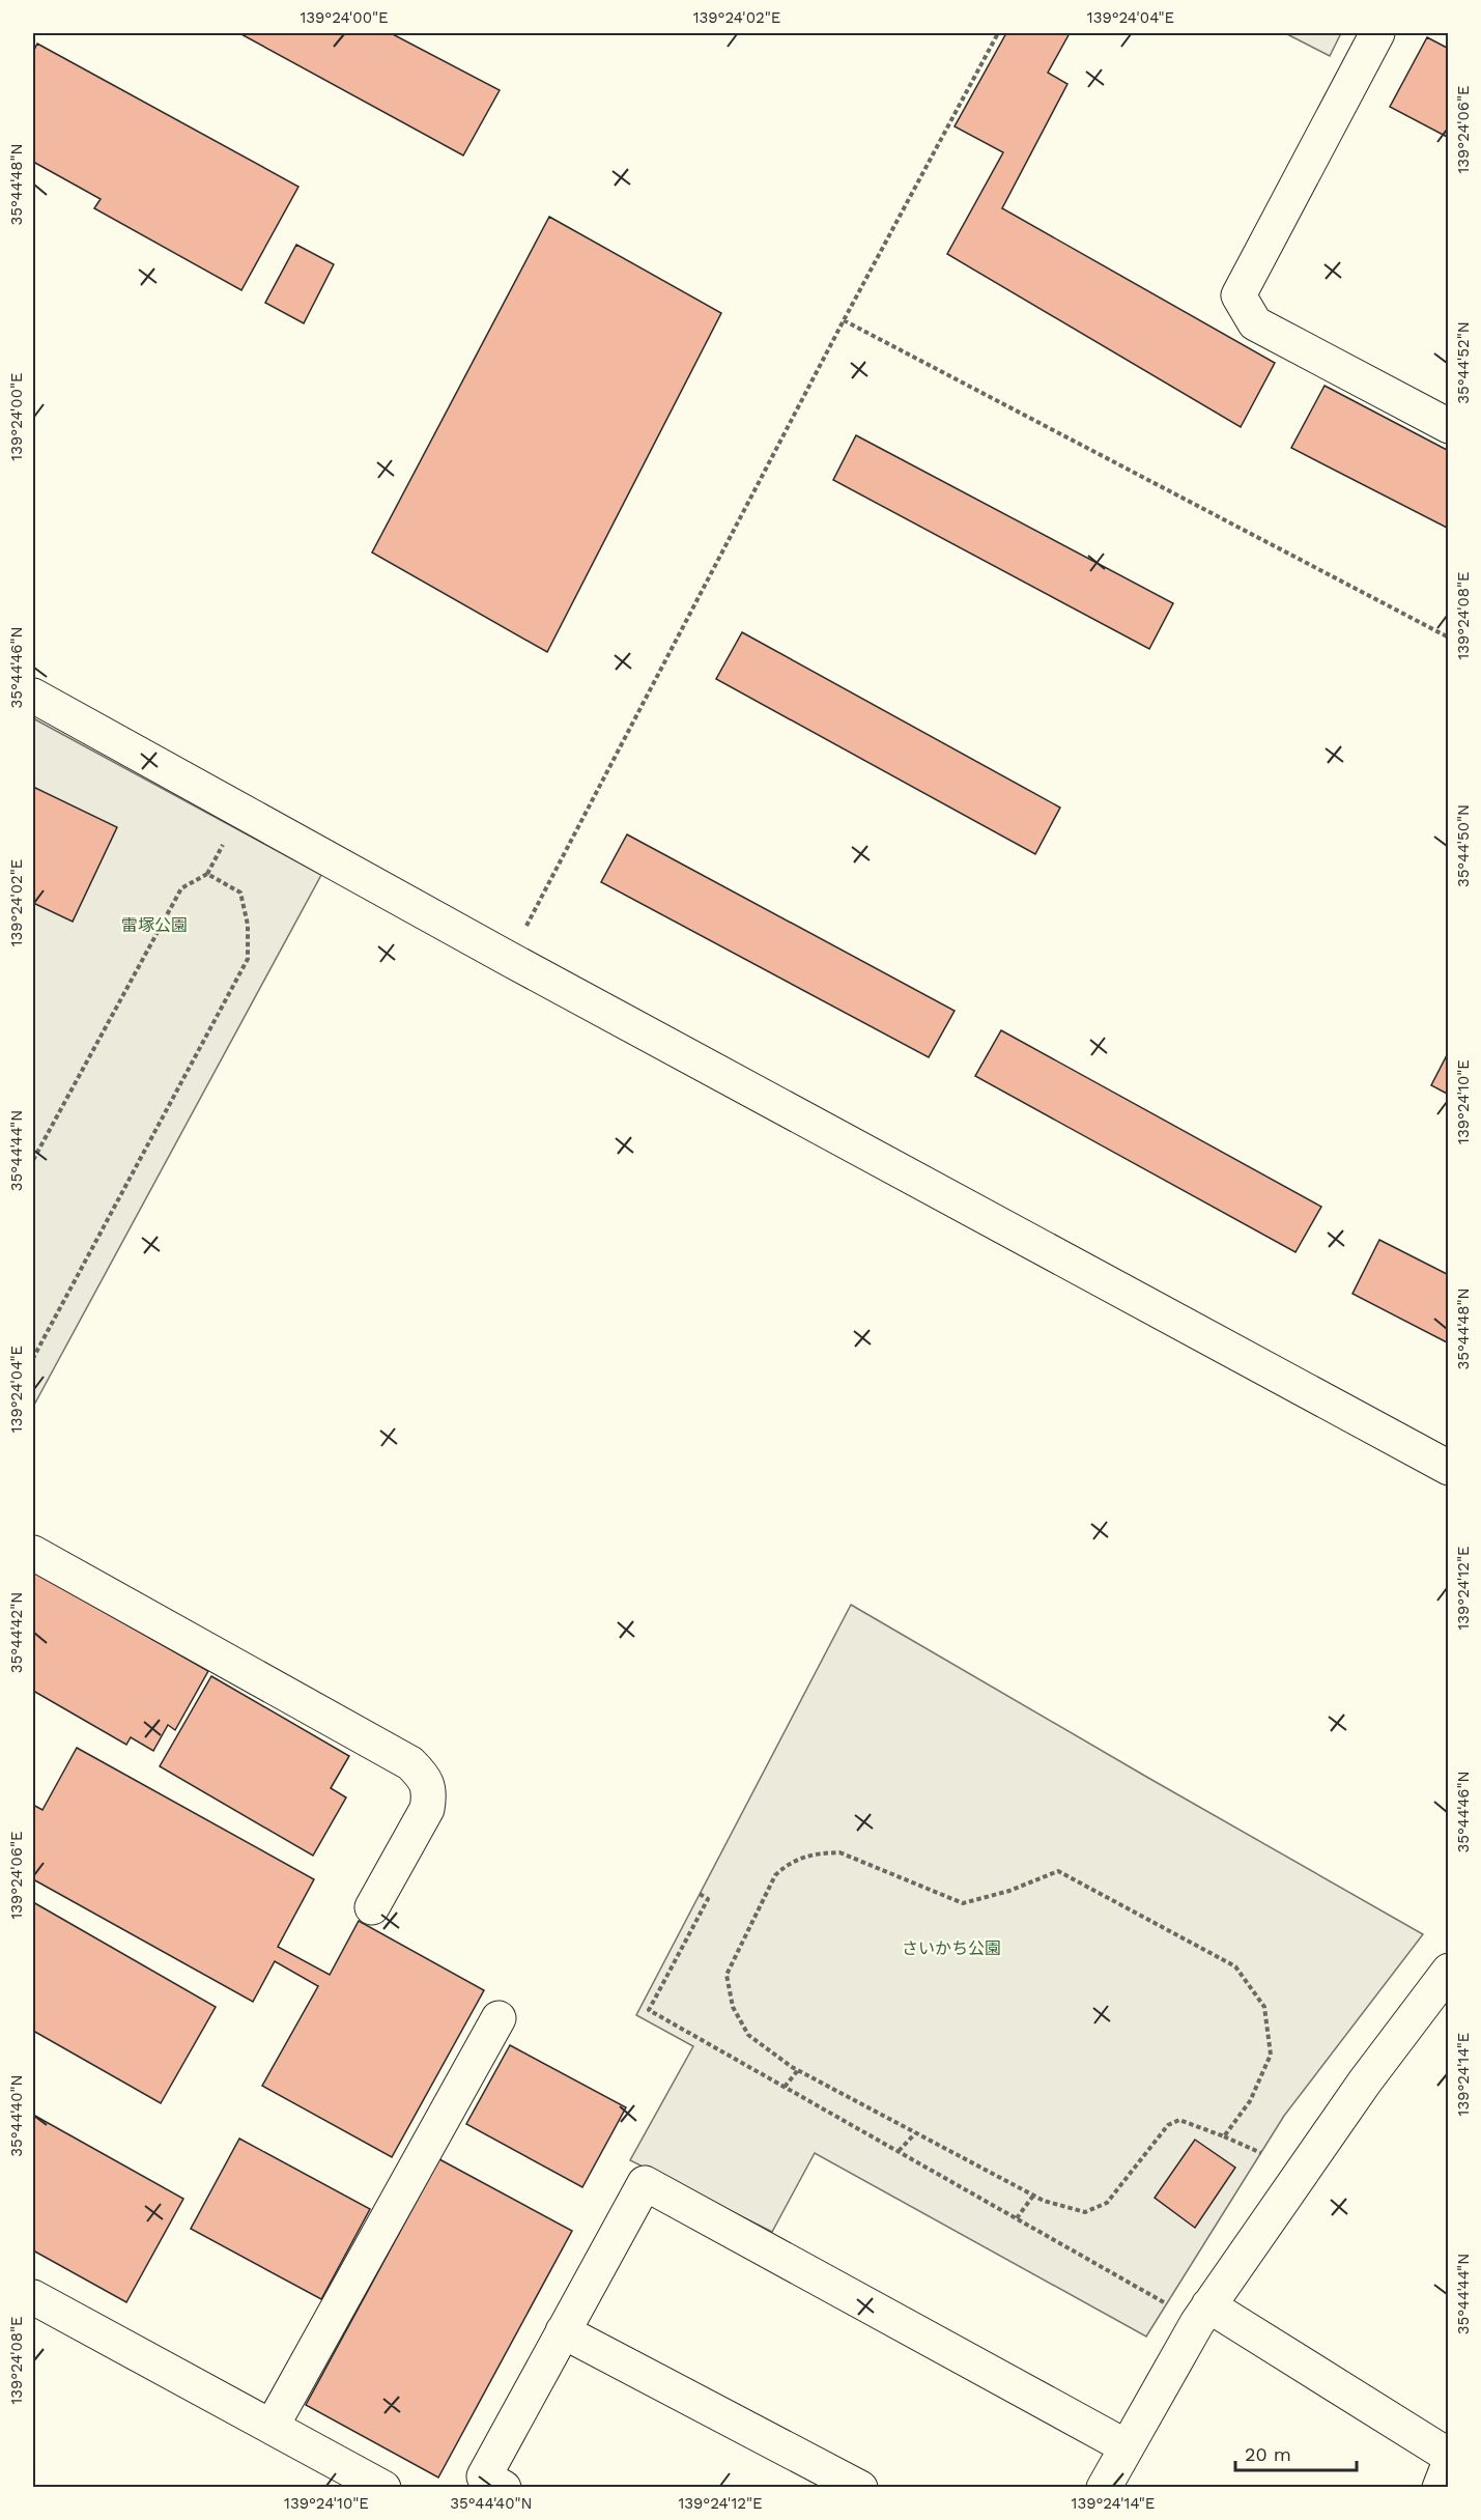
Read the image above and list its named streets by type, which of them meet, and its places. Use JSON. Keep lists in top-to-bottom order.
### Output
{
  "parks": ["雷塚公園", "さいかち公園"],
  "scale_bar": "20 m",
  "coordinates": [
    "139°24'00\"E",
    "139°24'02\"E",
    "139°24'04\"E",
    "139°24'06\"E",
    "35°44'48\"N",
    "35°44'52\"N",
    "139°24'08\"E",
    "35°44'46\"N",
    "35°44'50\"N",
    "139°24'10\"E",
    "35°44'44\"N",
    "139°24'12\"E",
    "35°44'42\"N",
    "139°24'14\"E",
    "35°44'40\"N"
  ]
}
